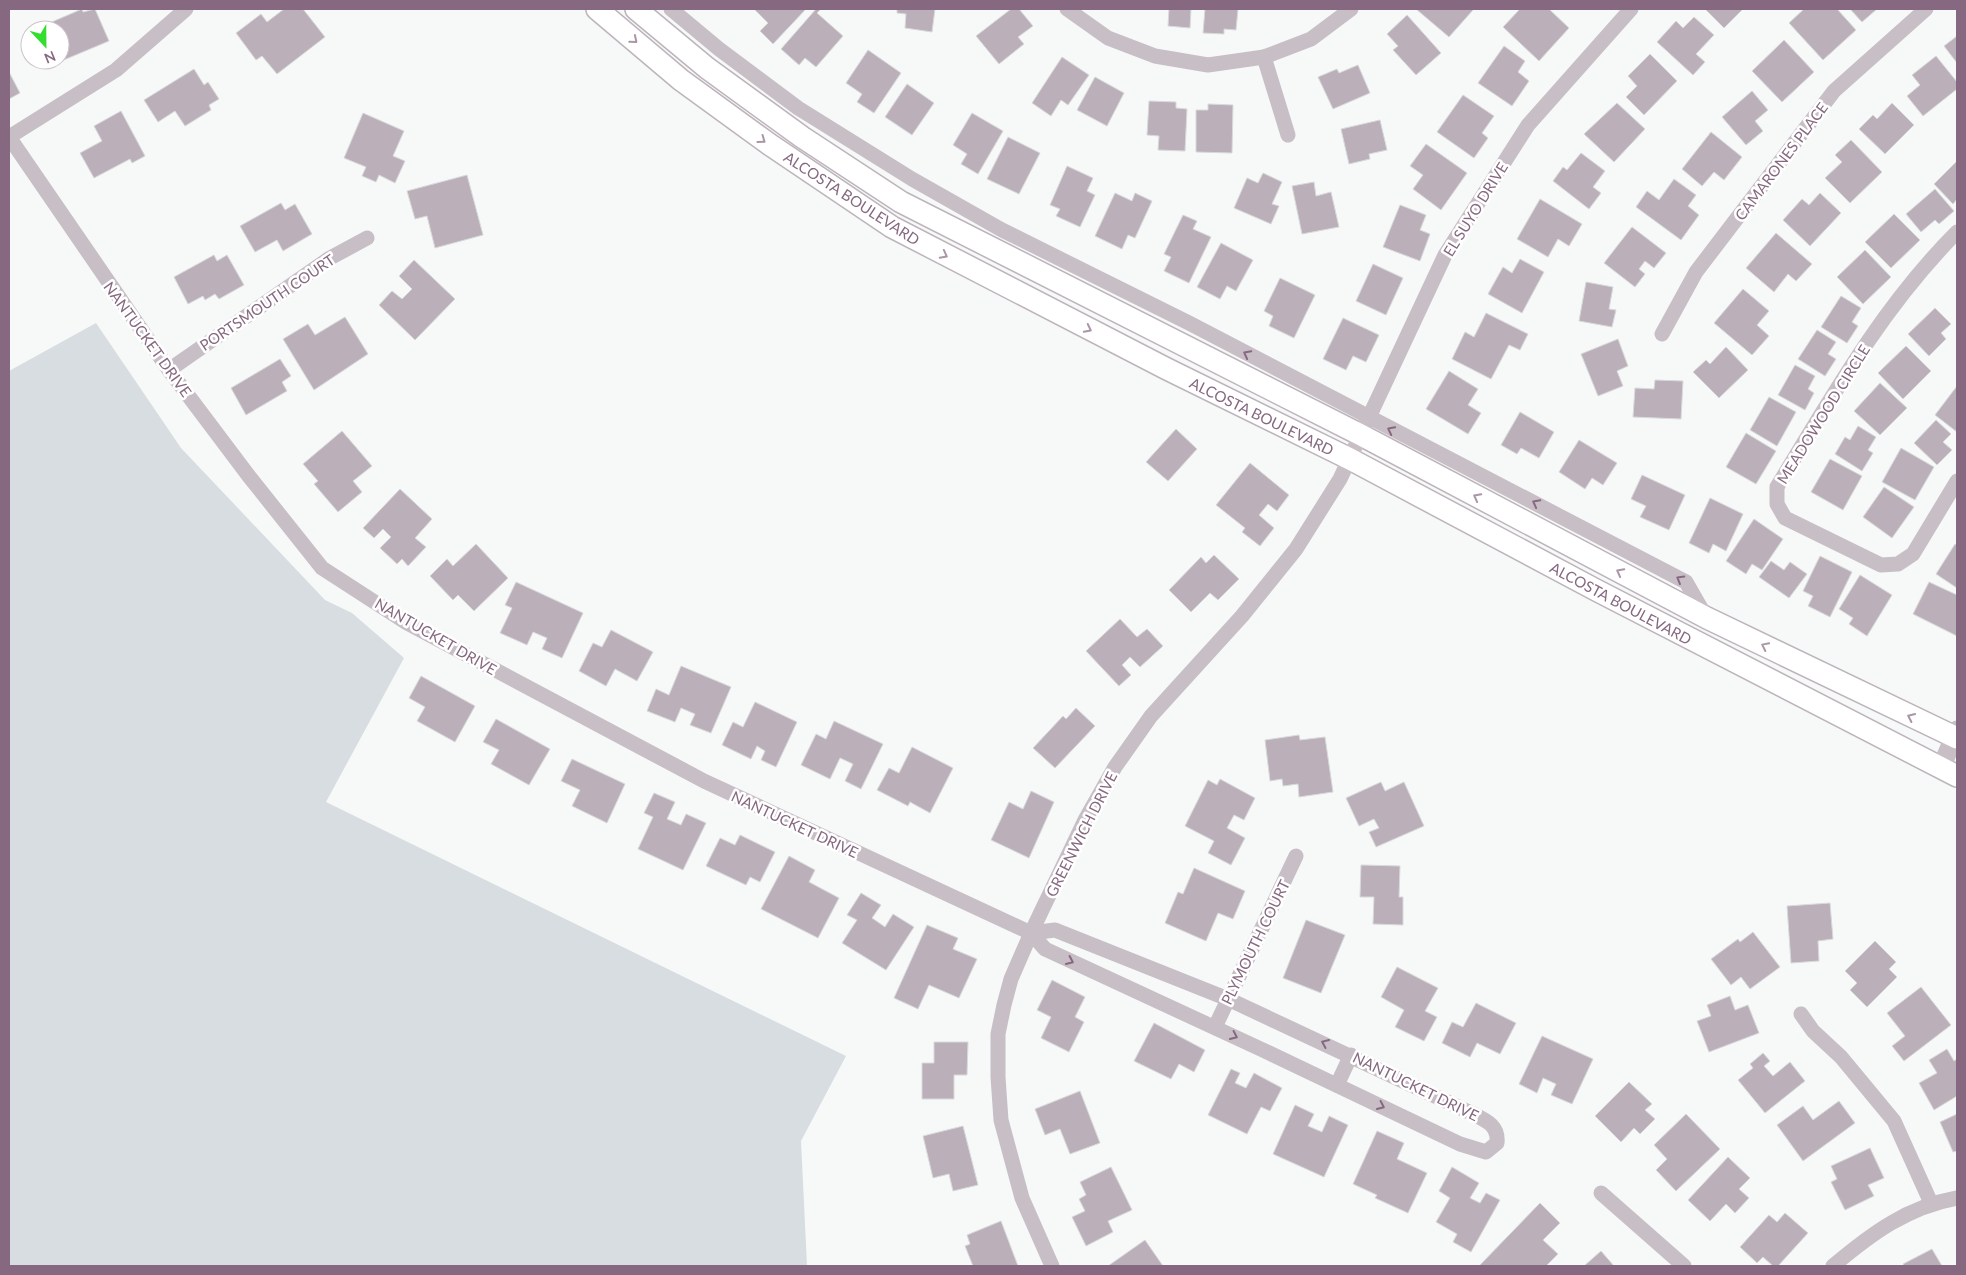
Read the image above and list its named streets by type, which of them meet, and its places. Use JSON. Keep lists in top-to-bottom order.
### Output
{
  "streets": {
    "main road": ["ALCOSTA BOULEVARD"],
    "street": [
      "CAMARONES PLACE",
      "EL SUYO DRIVE",
      "PORTSMOUTH COURT",
      "NANTUCKET DRIVE",
      "MEADOWOOD CIRCLE",
      "GREENWICH DRIVE",
      "PLYMOUTH COURT"
    ]
  },
  "crossings": [
    ["ALCOSTA BOULEVARD", "EL SUYO DRIVE"],
    ["ALCOSTA BOULEVARD", "GREENWICH DRIVE"],
    ["EL SUYO DRIVE", "GREENWICH DRIVE"],
    ["PORTSMOUTH COURT", "NANTUCKET DRIVE"],
    ["NANTUCKET DRIVE", "GREENWICH DRIVE"],
    ["NANTUCKET DRIVE", "PLYMOUTH COURT"]
  ],
  "north": "bottom"
}
